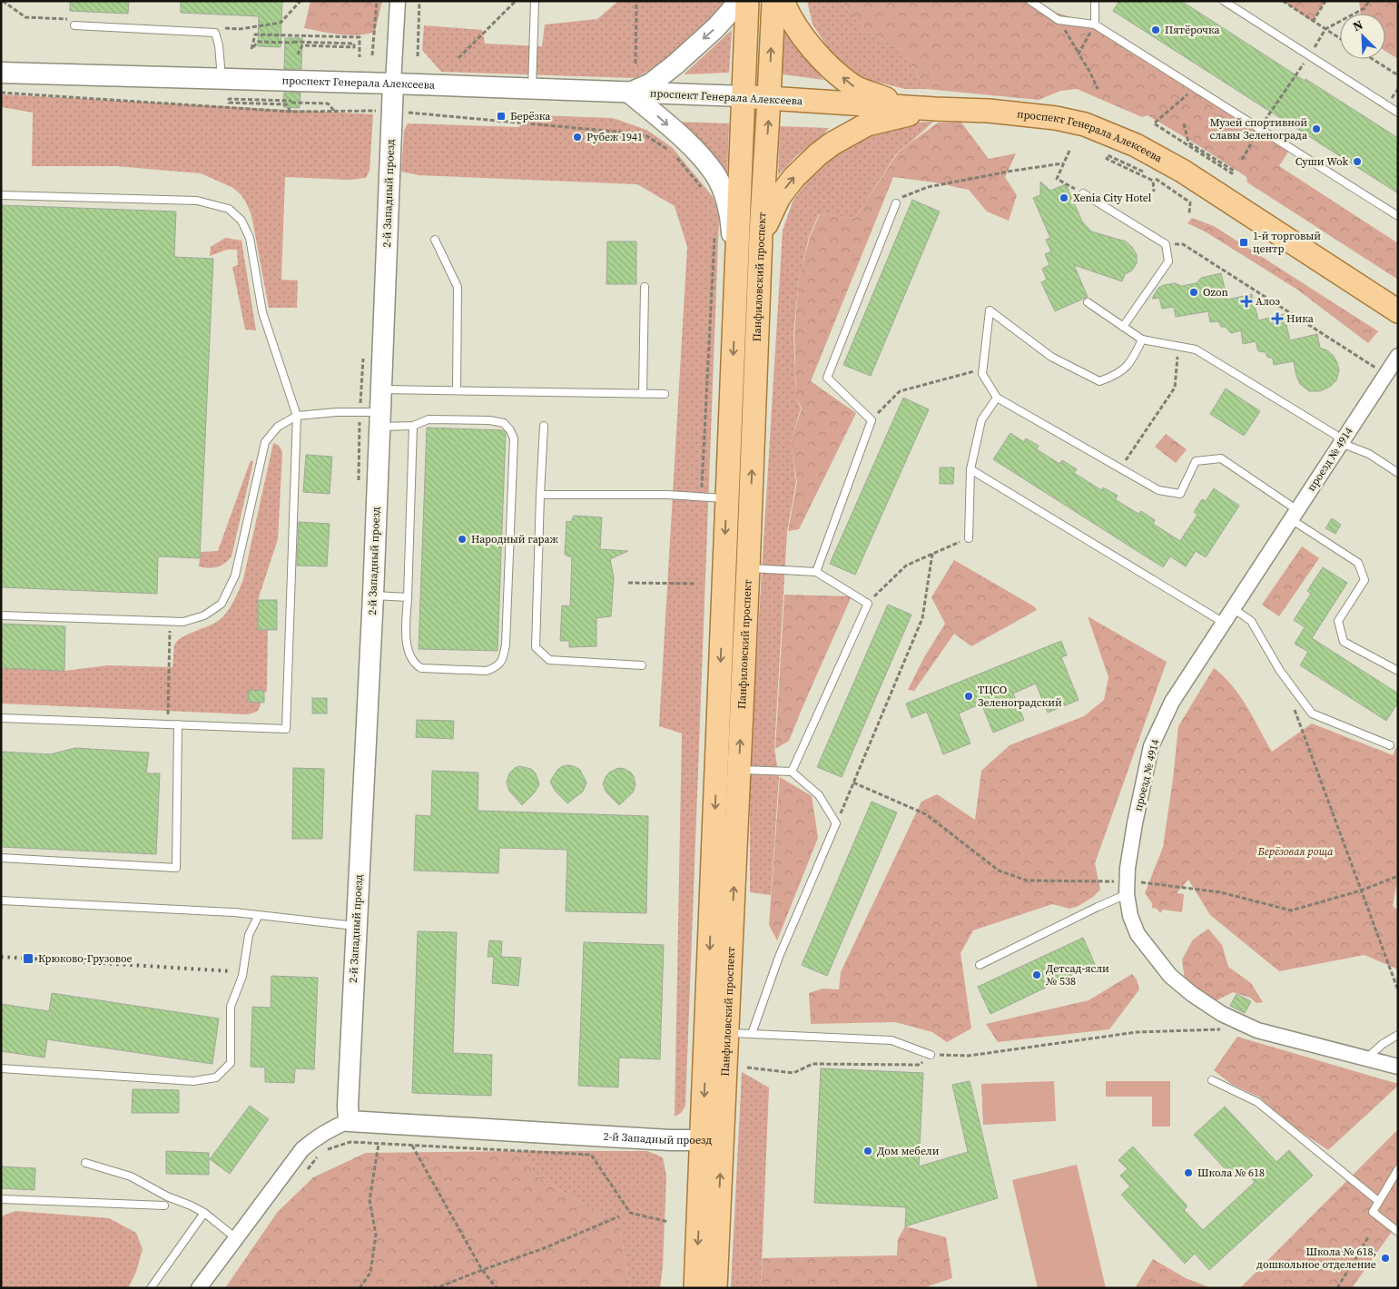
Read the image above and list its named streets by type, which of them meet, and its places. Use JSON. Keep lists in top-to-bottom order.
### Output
{
  "streets": {
    "main road": ["проспект Генерала Алексеева", "Панфиловский проспект"],
    "street": ["2-й Западный проезд", "проезд № 4914"]
  },
  "crossings": [
    ["проспект Генерала Алексеева", "2-й Западный проезд"],
    ["проспект Генерала Алексеева", "Панфиловский проспект"],
    ["2-й Западный проезд", "Панфиловский проспект"]
  ],
  "parks": ["Берёзовая роща"],
  "places": {
    "other": [
      "Пятёрочка",
      "Музей спортивной славы Зеленограда",
      "Рубеж 1941",
      "Суши Wok",
      "Xenia City Hotel",
      "Ozon",
      "Народный гараж",
      "ТЦСО Зеленоградский",
      "Детсад-ясли № 538",
      "Дом мебели",
      "Школа № 618",
      "Школа № 618, дошкольное отделение"
    ],
    "transit": ["Берёзка", "1-й торговый центр", "Крюково-Грузовое"],
    "health": ["Алоэ", "Ника"]
  },
  "north": "top left"
}
